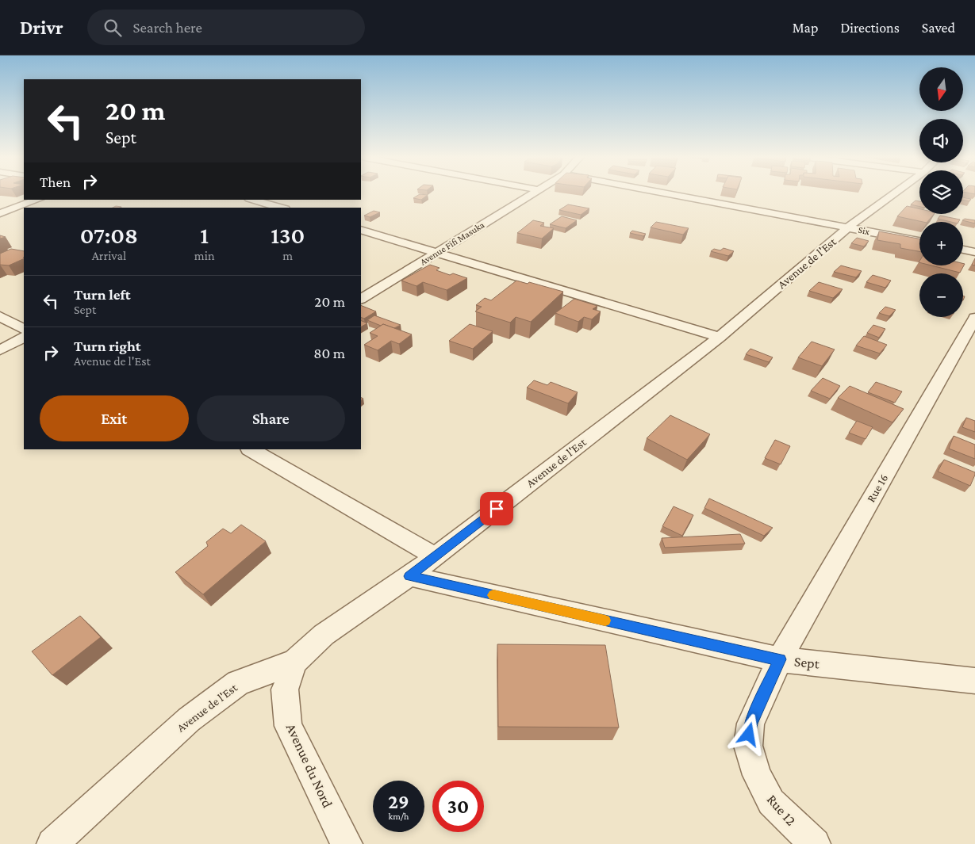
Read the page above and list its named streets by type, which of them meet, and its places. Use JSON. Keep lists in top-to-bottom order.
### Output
{
  "streets": {
    "street": [
      "Six",
      "Avenue Fifi Masuka",
      "Avenue de l'Est",
      "Rue 16",
      "Sept",
      "Avenue du Nord",
      "Rue 12"
    ]
  },
  "crossings": [
    ["Six", "Avenue de l'Est"],
    ["Avenue de l'Est", "Sept"],
    ["Avenue de l'Est", "Avenue du Nord"],
    ["Rue 16", "Sept"],
    ["Rue 16", "Rue 12"],
    ["Sept", "Rue 12"]
  ],
  "north": "bottom",
  "page": {
    "header": "Drivr",
    "search": "Search here",
    "nav": ["Map", "Directions", "Saved"],
    "map_buttons": ["+", "−"],
    "turn": ["20 m", "Sept"],
    "then": "Then",
    "eta": [
      "07:08",
      "Arrival",
      "1",
      "min",
      "130",
      "m"
    ],
    "list": [
      {
        "name": "Turn left",
        "note": "Sept",
        "value": "20 m"
      },
      {
        "name": "Turn right",
        "note": "Avenue de l'Est",
        "value": "80 m"
      }
    ],
    "buttons": ["Exit", "Share"],
    "speed": "29 km/h",
    "limit": "30"
  }
}
